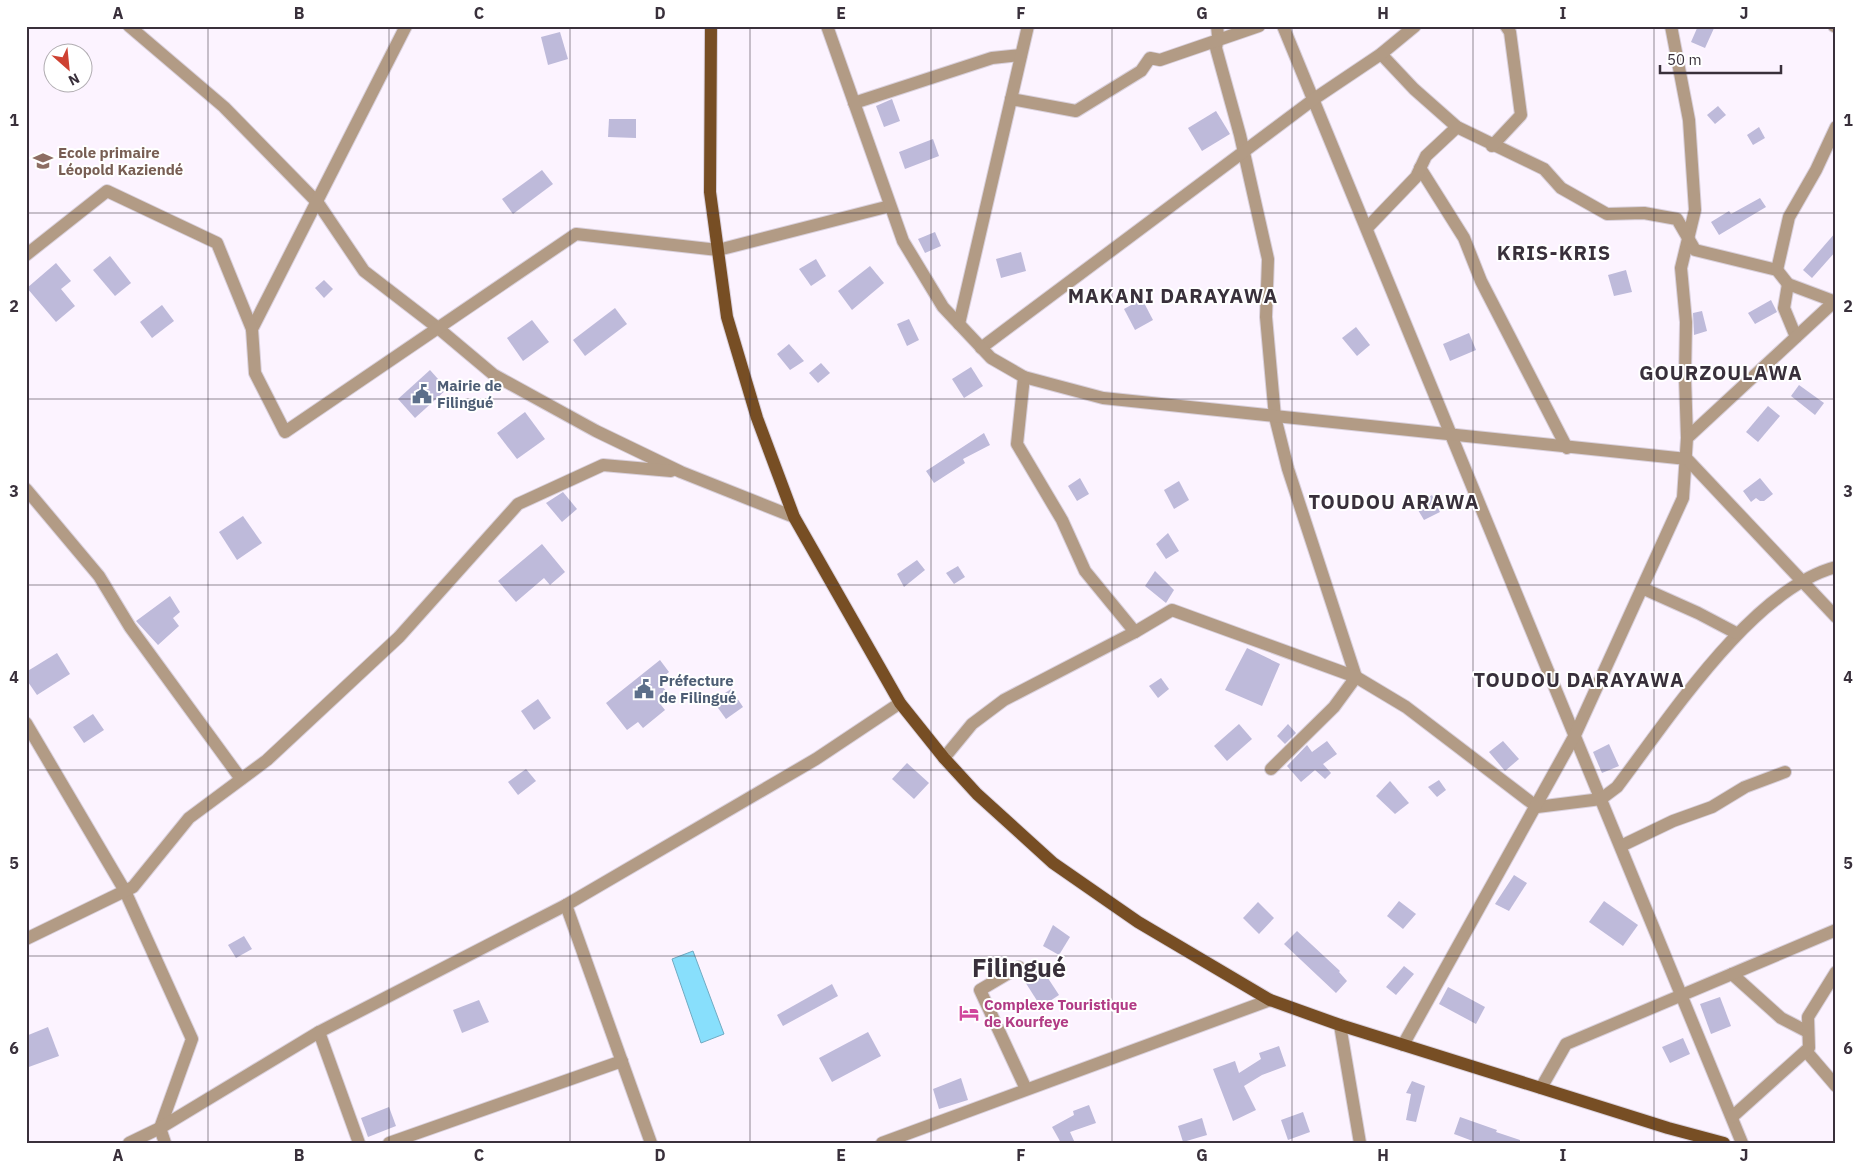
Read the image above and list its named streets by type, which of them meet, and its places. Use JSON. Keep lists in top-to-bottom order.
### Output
{
  "districts": [
    "KRIS-KRIS",
    "MAKANI DARAYAWA",
    "GOURZOULAWA",
    "TOUDOU ARAWA",
    "TOUDOU DARAYAWA",
    "Filingué"
  ],
  "places": {
    "school or university": ["Ecole primaire Léopold Kaziendé"],
    "public building": ["Mairie de Filingué", "Préfecture de Filingué"],
    "hotel": ["Complexe Touristique de Kourfeye"]
  },
  "scale_bar": "50 m",
  "north": "bottom right",
  "grid": {
    "columns": [
      "A",
      "B",
      "C",
      "D",
      "E",
      "F",
      "G",
      "H",
      "I",
      "J"
    ],
    "rows": [
      "1",
      "2",
      "3",
      "4",
      "5",
      "6"
    ]
  }
}
